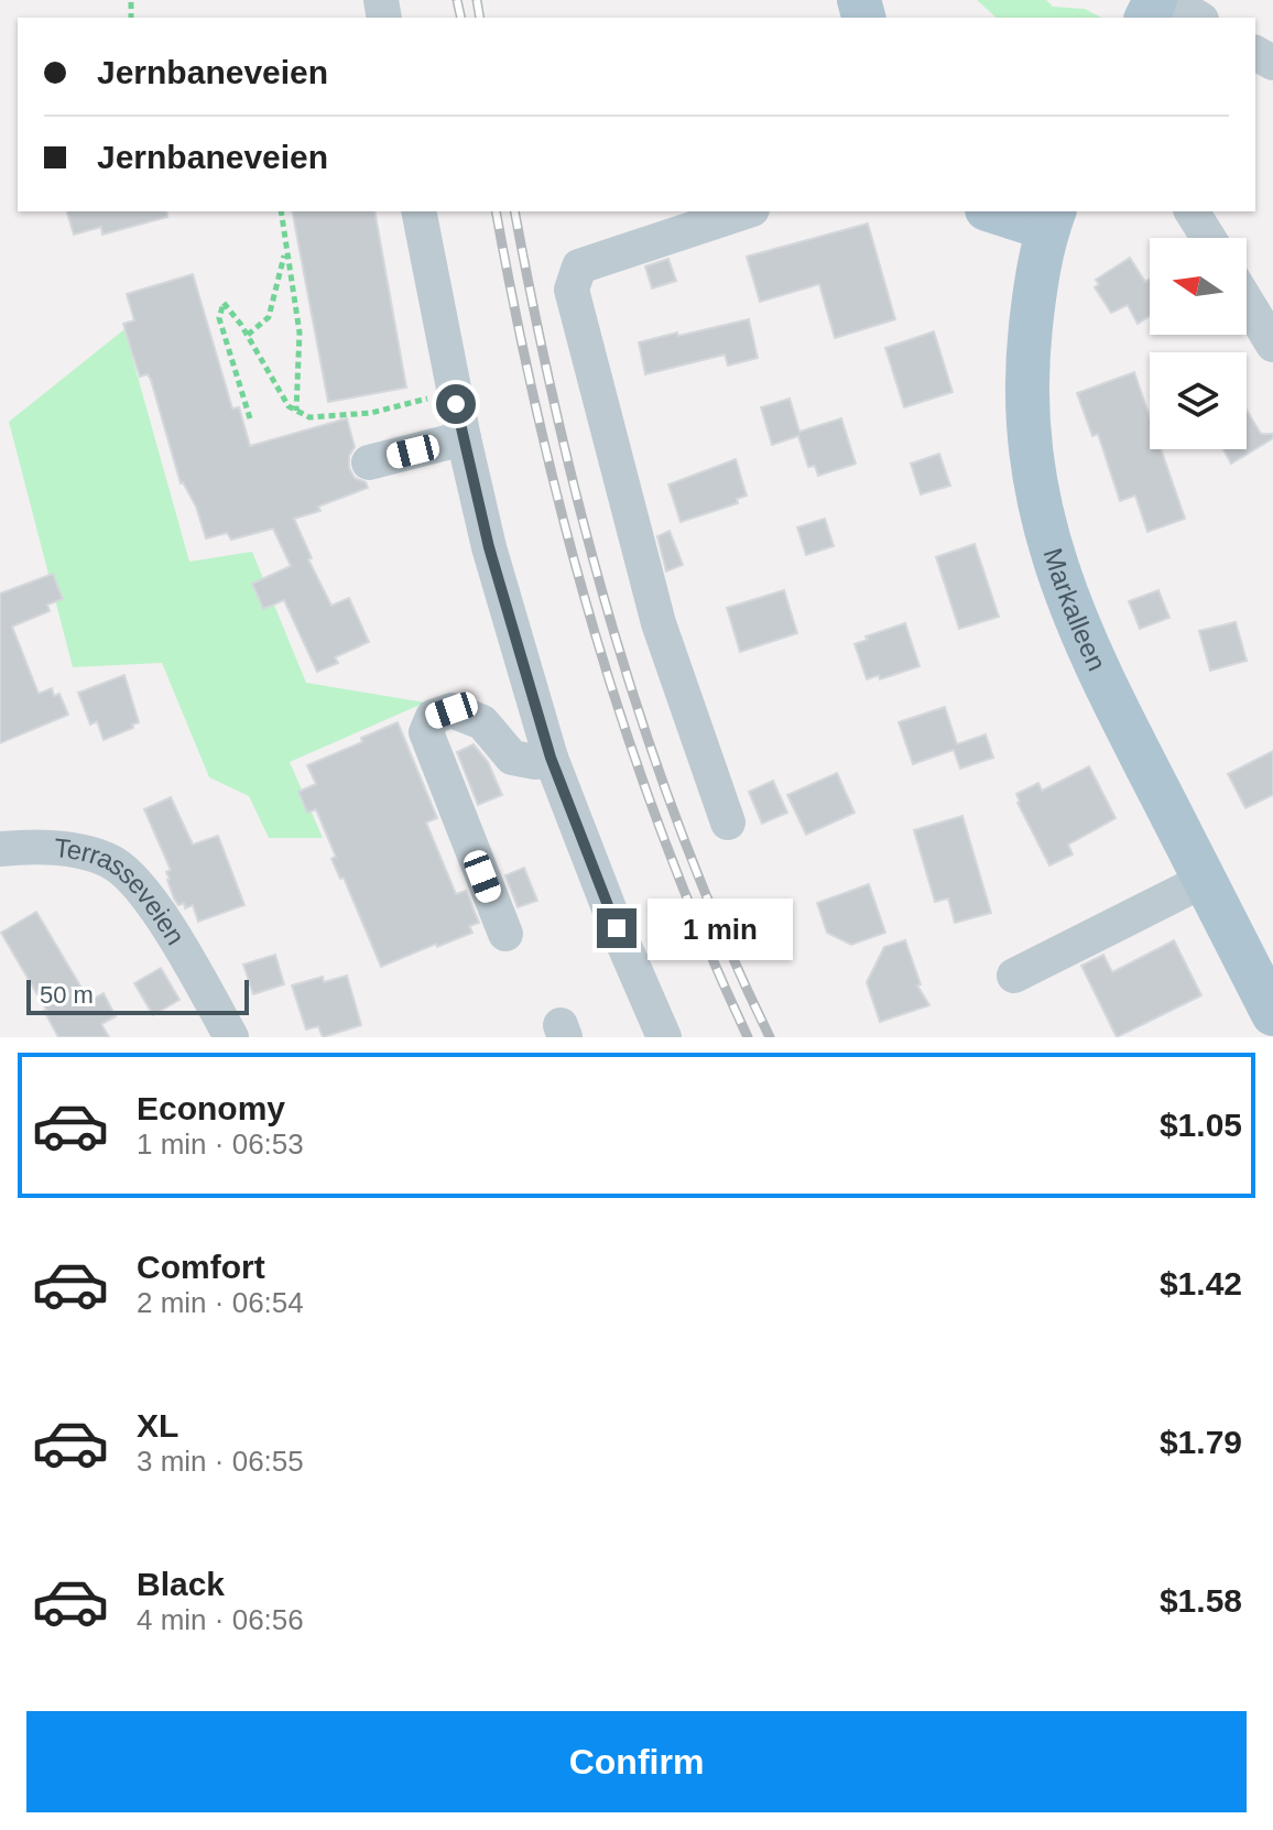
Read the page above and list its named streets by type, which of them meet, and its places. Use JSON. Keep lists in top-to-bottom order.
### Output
{
  "streets": {
    "main road": ["Markalleen"],
    "street": ["Terrasseveien"]
  },
  "scale_bar": "50 m",
  "north": "left",
  "page": {
    "banner": ["Jernbaneveien", "Jernbaneveien"],
    "bubble": "1 min",
    "scale": "50 m",
    "list": [
      {
        "name": "Economy",
        "note": "1 min · 06:53",
        "value": "$1.05"
      },
      {
        "name": "Comfort",
        "note": "2 min · 06:54",
        "value": "$1.42"
      },
      {
        "name": "XL",
        "note": "3 min · 06:55",
        "value": "$1.79"
      },
      {
        "name": "Black",
        "note": "4 min · 06:56",
        "value": "$1.58"
      }
    ],
    "buttons": "Confirm"
  }
}
